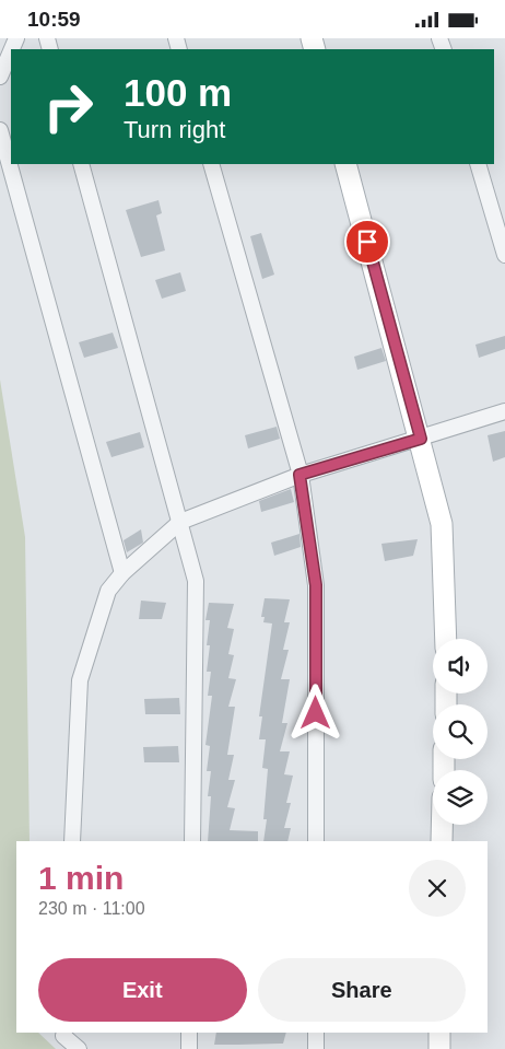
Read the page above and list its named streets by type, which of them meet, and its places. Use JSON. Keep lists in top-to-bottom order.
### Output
{
  "page": {
    "status": "10:59",
    "turn": ["100 m", "Turn right"],
    "heading": ["1 min", "230 m · 11:00"],
    "buttons": ["Exit", "Share"]
  }
}
